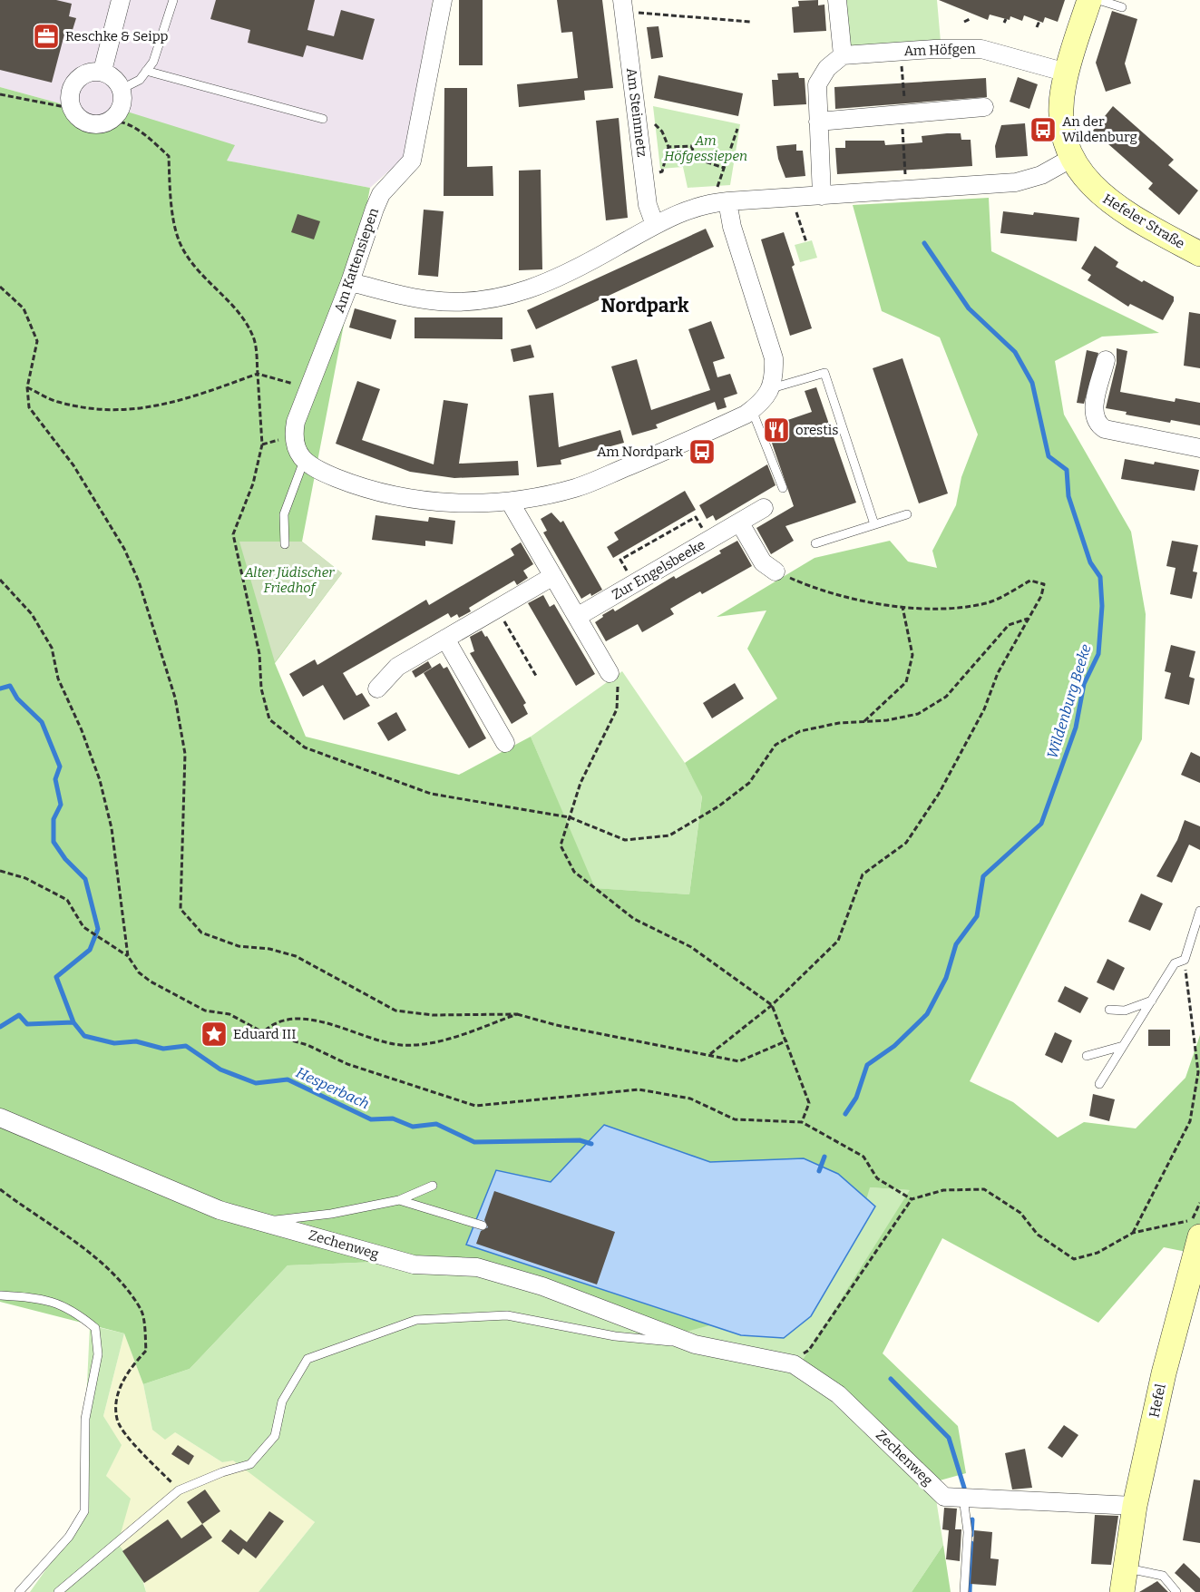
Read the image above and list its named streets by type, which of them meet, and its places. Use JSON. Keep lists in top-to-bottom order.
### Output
{
  "streets": {
    "main road": ["Hefeler Straße", "Hefel"],
    "street": [
      "Am Höfgen",
      "Am Steinmetz",
      "Am Kattensiepen",
      "Zur Engelsbeeke",
      "Zechenweg"
    ]
  },
  "crossings": [
    ["Am Höfgen", "Hefeler Straße"],
    ["Zechenweg", "Hefel"]
  ],
  "districts": ["Nordpark"],
  "water": ["Wildenburg Beeke", "Hesperbach"],
  "parks": ["Am Höfgessiepen", "Alter Jüdischer Friedhof"],
  "places": {
    "office": ["Reschke & Seipp"],
    "bus stop": ["An der Wildenburg", "Am Nordpark"],
    "restaurant": ["orestis"],
    "place": ["Eduard III"]
  }
}
